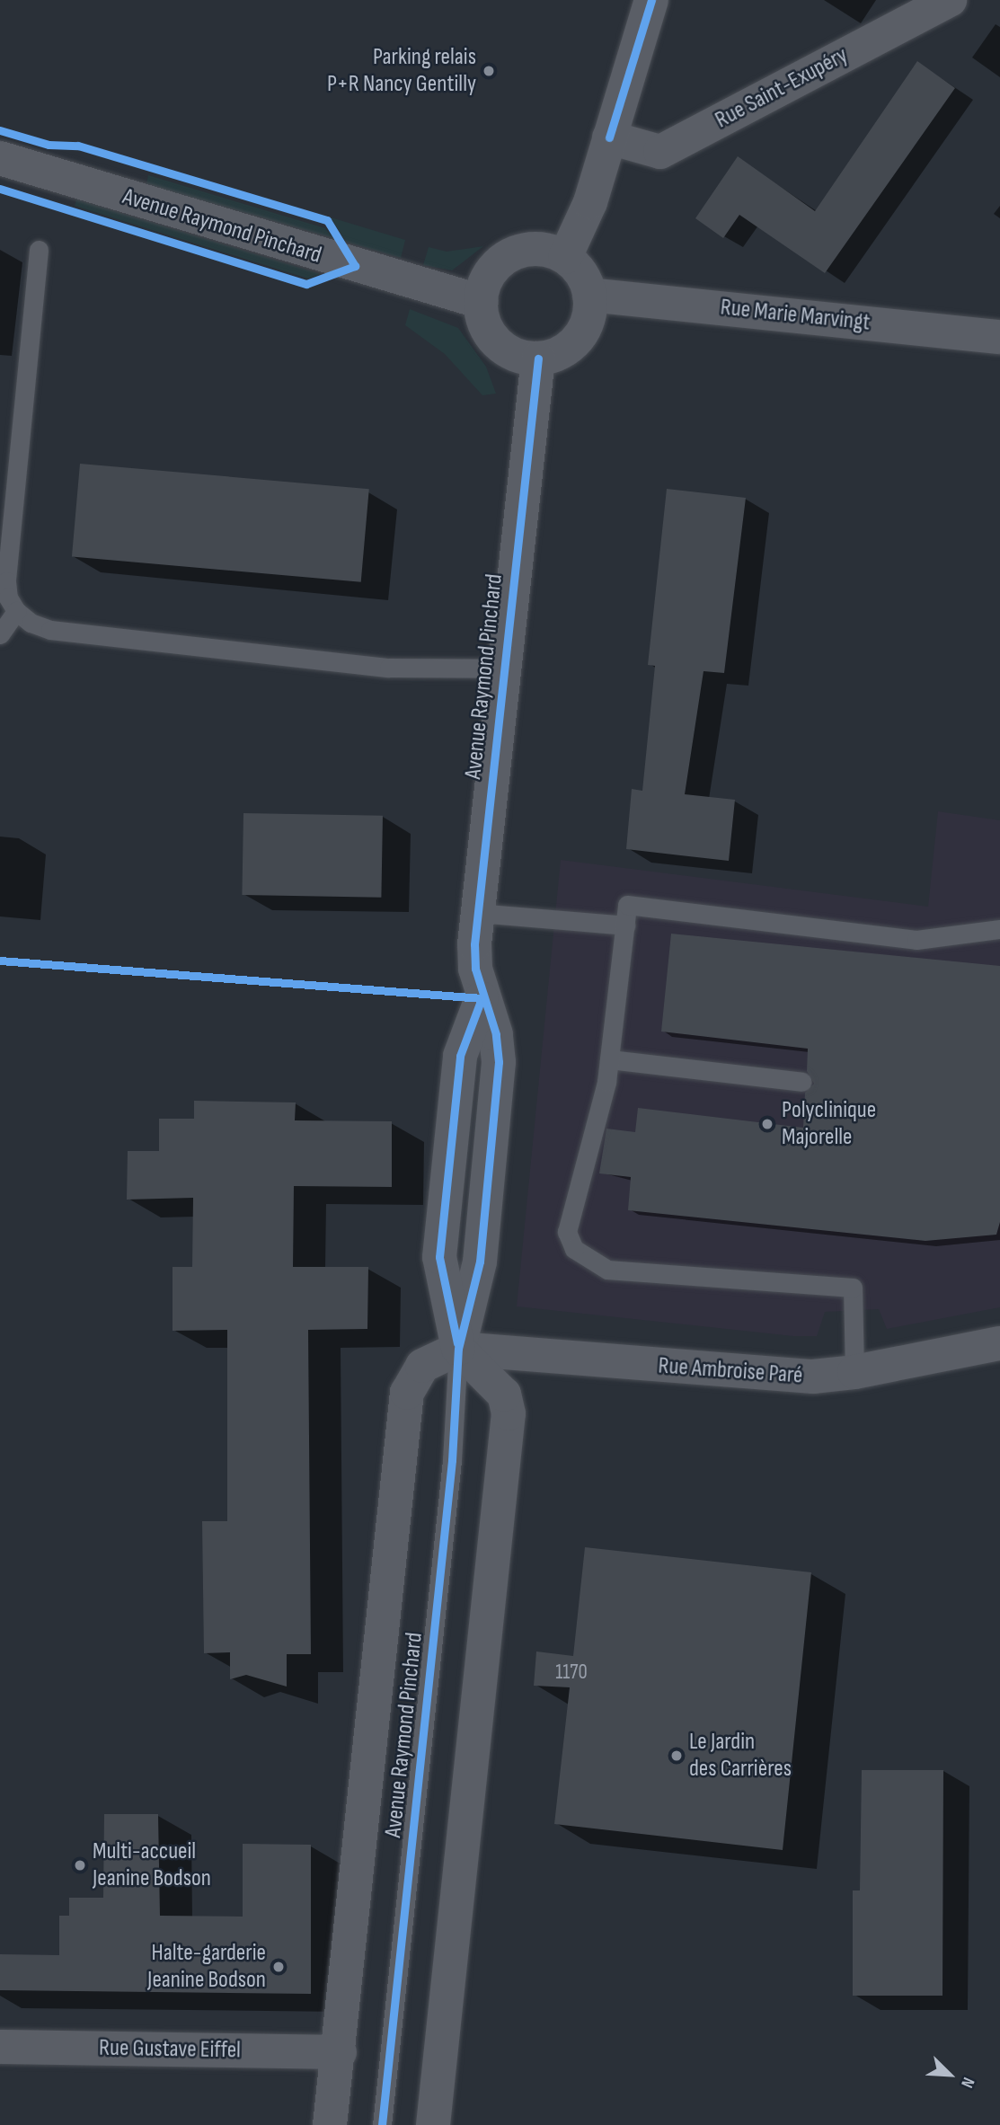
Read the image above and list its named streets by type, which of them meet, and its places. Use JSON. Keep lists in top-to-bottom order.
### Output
{
  "streets": {
    "street": [
      "Rue Saint-Exupéry",
      "Avenue Raymond Pinchard",
      "Rue Marie Marvingt",
      "Rue Ambroise Paré",
      "Rue Gustave Eiffel"
    ]
  },
  "crossings": [
    ["Avenue Raymond Pinchard", "Rue Marie Marvingt"],
    ["Avenue Raymond Pinchard", "Rue Ambroise Paré"],
    ["Avenue Raymond Pinchard", "Rue Gustave Eiffel"]
  ],
  "places": [
    "Parking relais P+R Nancy Gentilly",
    "Polyclinique Majorelle",
    "Le Jardin des Carrières",
    "Multi-accueil Jeanine Bodson",
    "Halte-garderie Jeanine Bodson"
  ],
  "house_numbers": ["1170"],
  "north": "bottom right"
}
